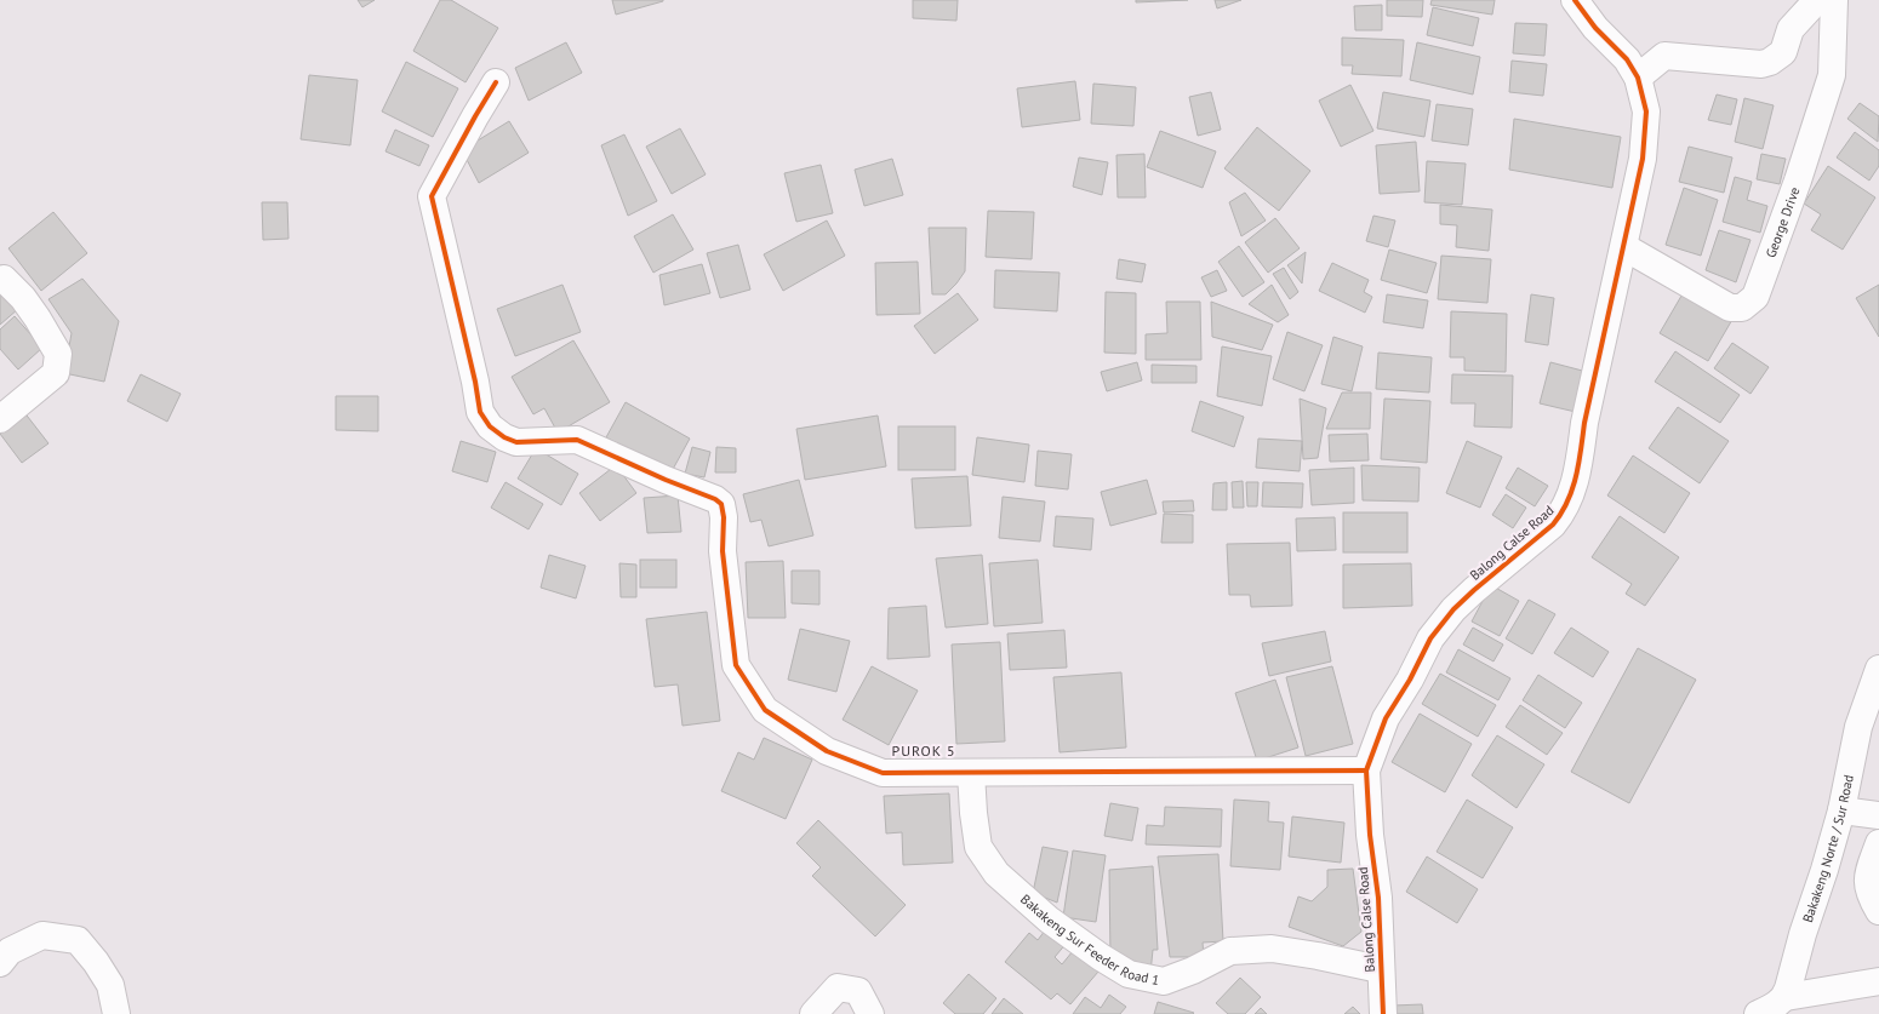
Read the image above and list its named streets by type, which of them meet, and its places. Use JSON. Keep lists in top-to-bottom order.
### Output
{
  "streets": {
    "street": [
      "George Drive",
      "Balong Calse Road",
      "Bakakeng Norte / Sur Road",
      "Bakakeng Sur Feeder Road 1"
    ]
  },
  "crossings": [
    ["George Drive", "Balong Calse Road"],
    ["Balong Calse Road", "Bakakeng Sur Feeder Road 1"]
  ],
  "districts": ["PUROK 5"]
}
